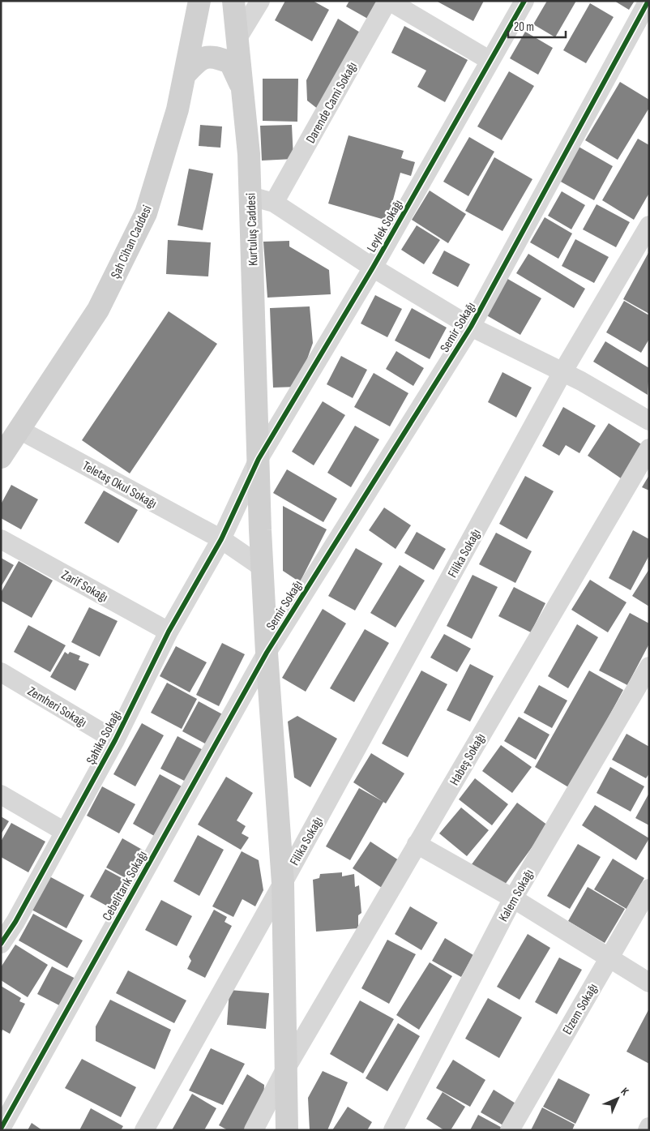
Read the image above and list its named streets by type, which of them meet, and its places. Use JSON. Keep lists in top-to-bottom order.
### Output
{
  "streets": {
    "main road": ["Kurtuluş Caddesi", "Şah Cihan Caddesi"],
    "street": [
      "Darende Cami Sokağı",
      "Leylek Sokağı",
      "Semir Sokağı",
      "Teletaş Okul Sokağı",
      "Filika Sokağı",
      "Zarif Sokağı",
      "Zemheri Sokağı",
      "Şahika Sokağı",
      "Habeş Sokağı",
      "Cebelitarık Sokağı",
      "Kalem Sokağı",
      "Elzem Sokağı"
    ]
  },
  "crossings": [
    ["Leylek Sokağı", "Kurtuluş Caddesi"],
    ["Leylek Sokağı", "Teletaş Okul Sokağı"],
    ["Leylek Sokağı", "Şahika Sokağı"],
    ["Kurtuluş Caddesi", "Semir Sokağı"],
    ["Kurtuluş Caddesi", "Teletaş Okul Sokağı"],
    ["Kurtuluş Caddesi", "Filika Sokağı"],
    ["Kurtuluş Caddesi", "Habeş Sokağı"],
    ["Kurtuluş Caddesi", "Cebelitarık Sokağı"],
    ["Şah Cihan Caddesi", "Teletaş Okul Sokağı"],
    ["Semir Sokağı", "Cebelitarık Sokağı"],
    ["Teletaş Okul Sokağı", "Şahika Sokağı"],
    ["Zarif Sokağı", "Şahika Sokağı"],
    ["Zemheri Sokağı", "Şahika Sokağı"]
  ],
  "scale_bar": "20 m",
  "north": "top right"
}
